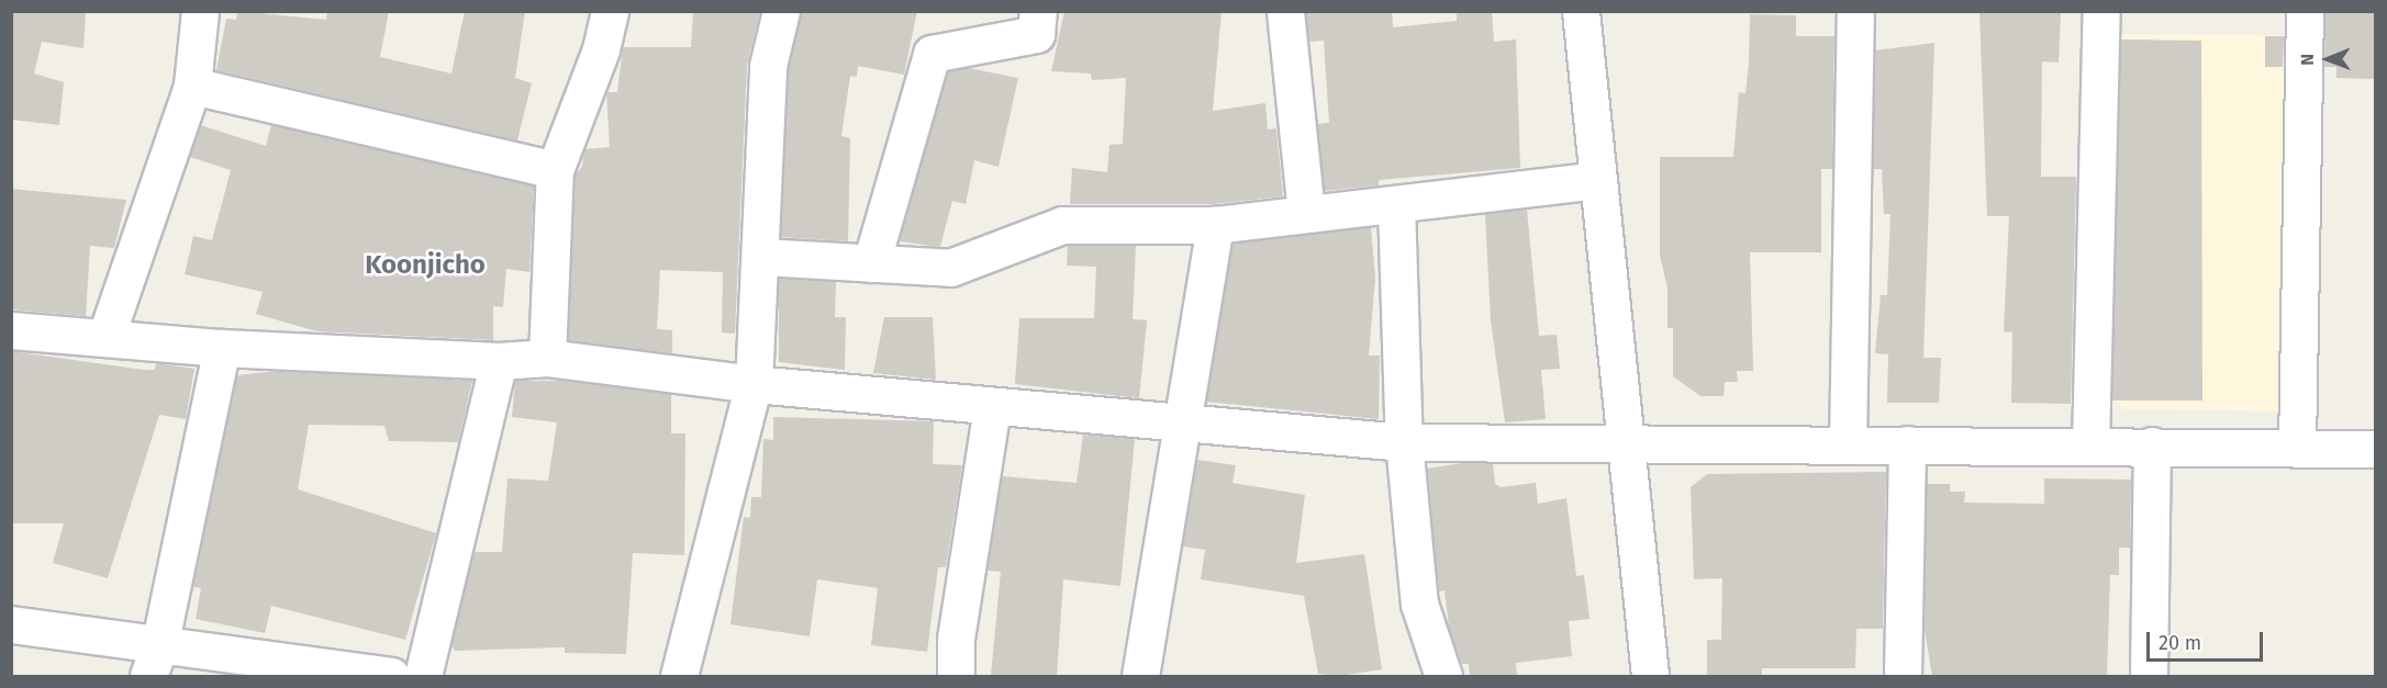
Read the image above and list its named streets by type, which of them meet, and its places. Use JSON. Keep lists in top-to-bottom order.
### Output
{
  "districts": ["Koonjicho"],
  "scale_bar": "20 m",
  "north": "left"
}
